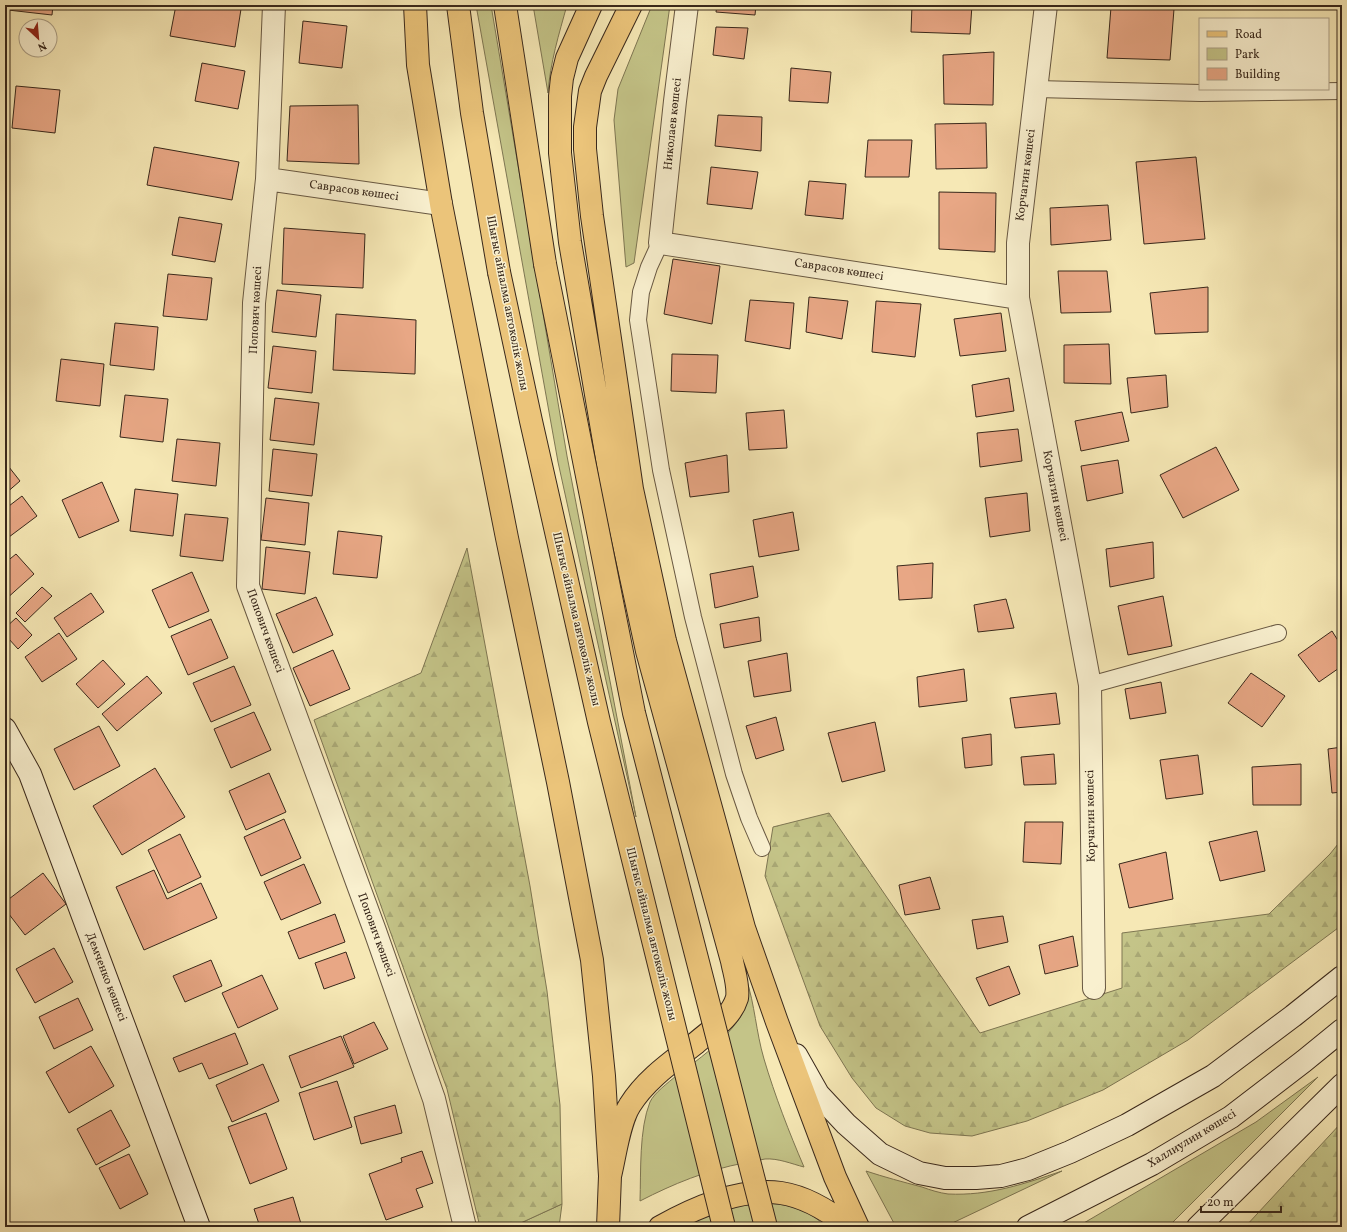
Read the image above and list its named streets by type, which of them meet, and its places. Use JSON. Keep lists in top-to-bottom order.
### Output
{
  "streets": {
    "main road": ["Шығыс айналма автокөлік жолы"],
    "street": [
      "Николаев көшесі",
      "Корчагин көшесі",
      "Саврасов көшесі",
      "Попович көшесі",
      "Демченко көшесі",
      "Халлиулин көшесі"
    ]
  },
  "crossings": [
    ["Николаев көшесі", "Саврасов көшесі"],
    ["Корчагин көшесі", "Саврасов көшесі"],
    ["Саврасов көшесі", "Попович көшесі"]
  ],
  "legend": ["Road", "Park", "Building"],
  "scale_bar": "20 m",
  "north": "bottom right"
}
